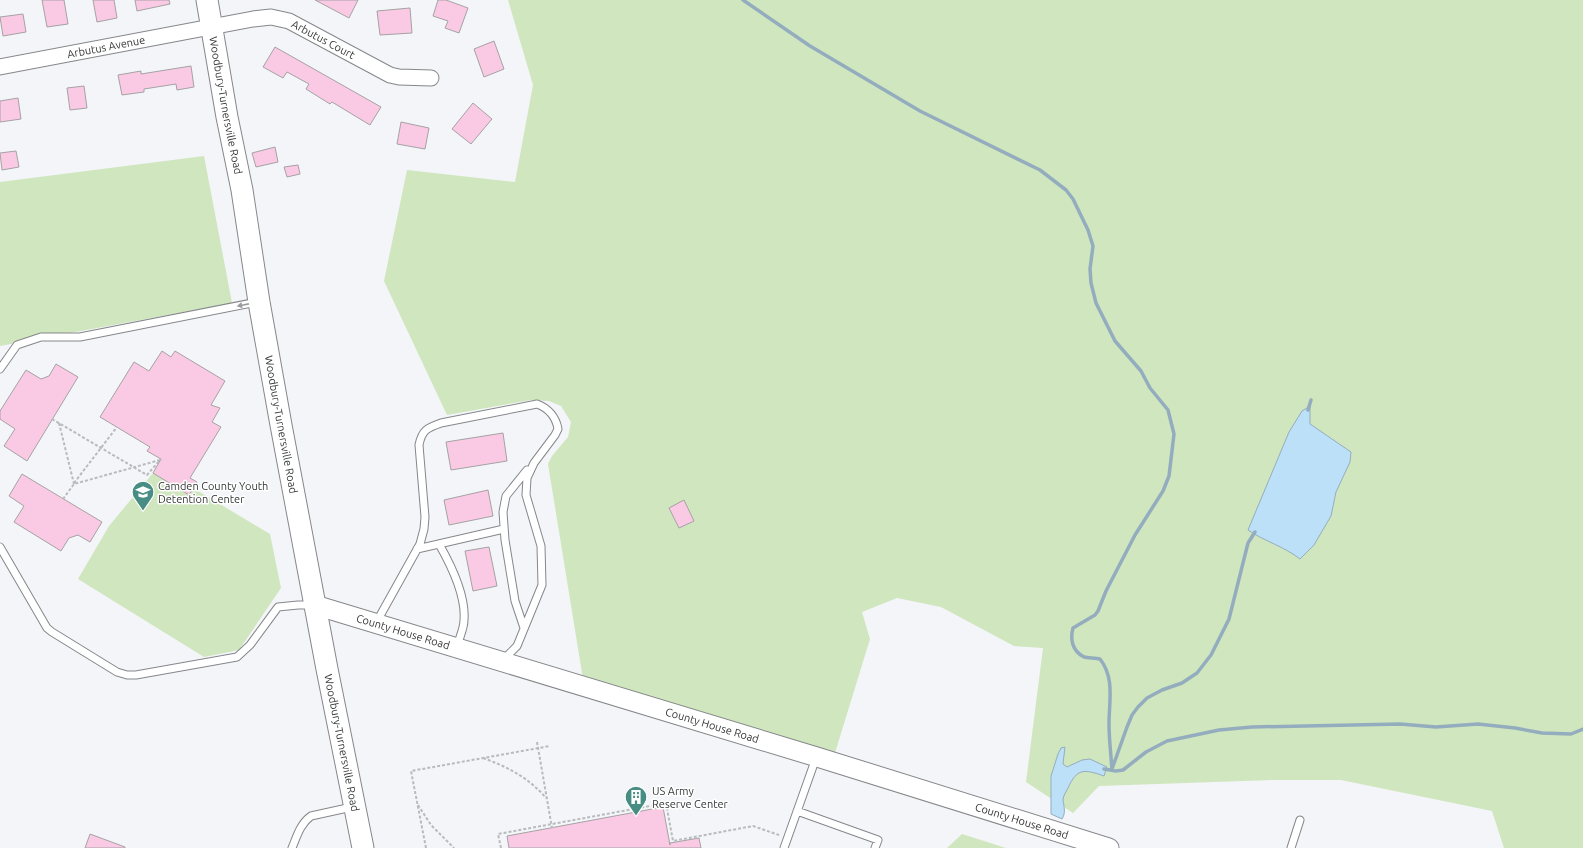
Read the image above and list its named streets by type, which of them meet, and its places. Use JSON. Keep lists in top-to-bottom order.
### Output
{
  "streets": {
    "main road": ["Woodbury-Turnersville Road"],
    "street": ["Arbutus Court", "Arbutus Avenue", "County House Road"]
  },
  "crossings": [
    ["Arbutus Court", "Arbutus Avenue"],
    ["Arbutus Court", "Woodbury-Turnersville Road"],
    ["Arbutus Avenue", "Woodbury-Turnersville Road"],
    ["Woodbury-Turnersville Road", "County House Road"]
  ],
  "places": {
    "school or university": ["Camden County Youth Detention Center"],
    "building": ["US Army Reserve Center"]
  }
}
